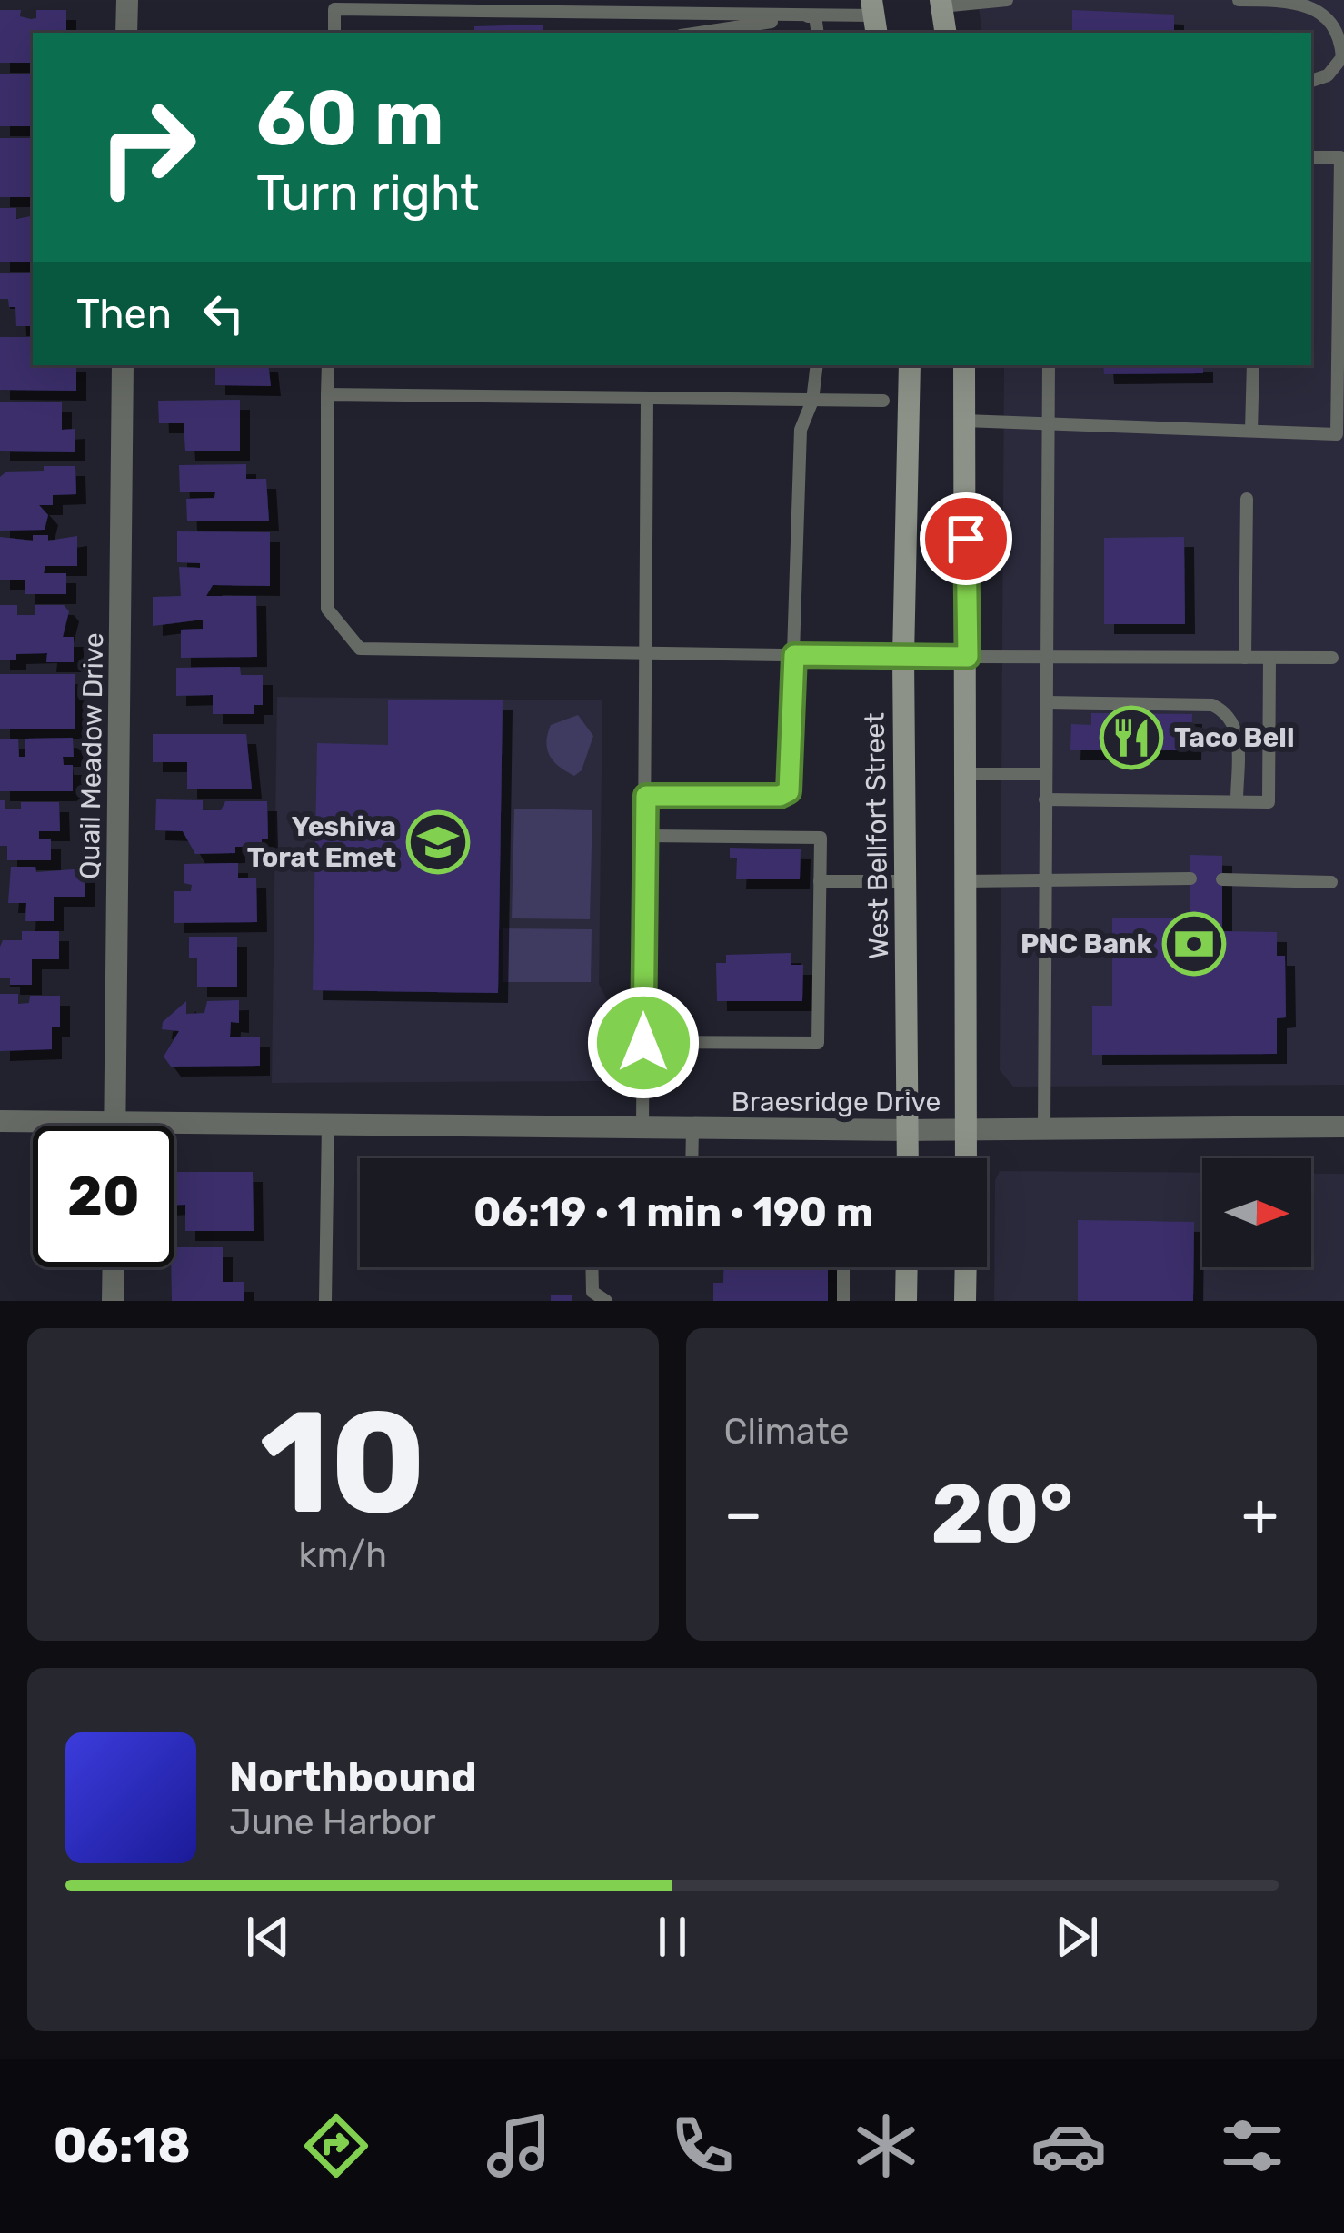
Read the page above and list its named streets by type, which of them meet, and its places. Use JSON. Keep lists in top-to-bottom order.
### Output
{
  "streets": {
    "main road": ["West Bellfort Street"],
    "street": ["Quail Meadow Drive", "Braesridge Drive"]
  },
  "crossings": [
    ["Quail Meadow Drive", "Braesridge Drive"],
    ["West Bellfort Street", "Braesridge Drive"]
  ],
  "places": {
    "restaurant": ["Taco Bell"],
    "school or university": ["Yeshiva Torat Emet"],
    "bank": ["PNC Bank"]
  },
  "north": "right",
  "page": {
    "turn": ["60 m", "Turn right"],
    "then": "Then",
    "limit": "20",
    "trip": "06:19 · 1 min · 190 m",
    "tile": [
      ["10", "km/h"],
      "Climate"
    ],
    "heat": ["−", "20°", "+"],
    "song": ["Northbound", "June Harbor"],
    "tabs": "06:18"
  }
}
